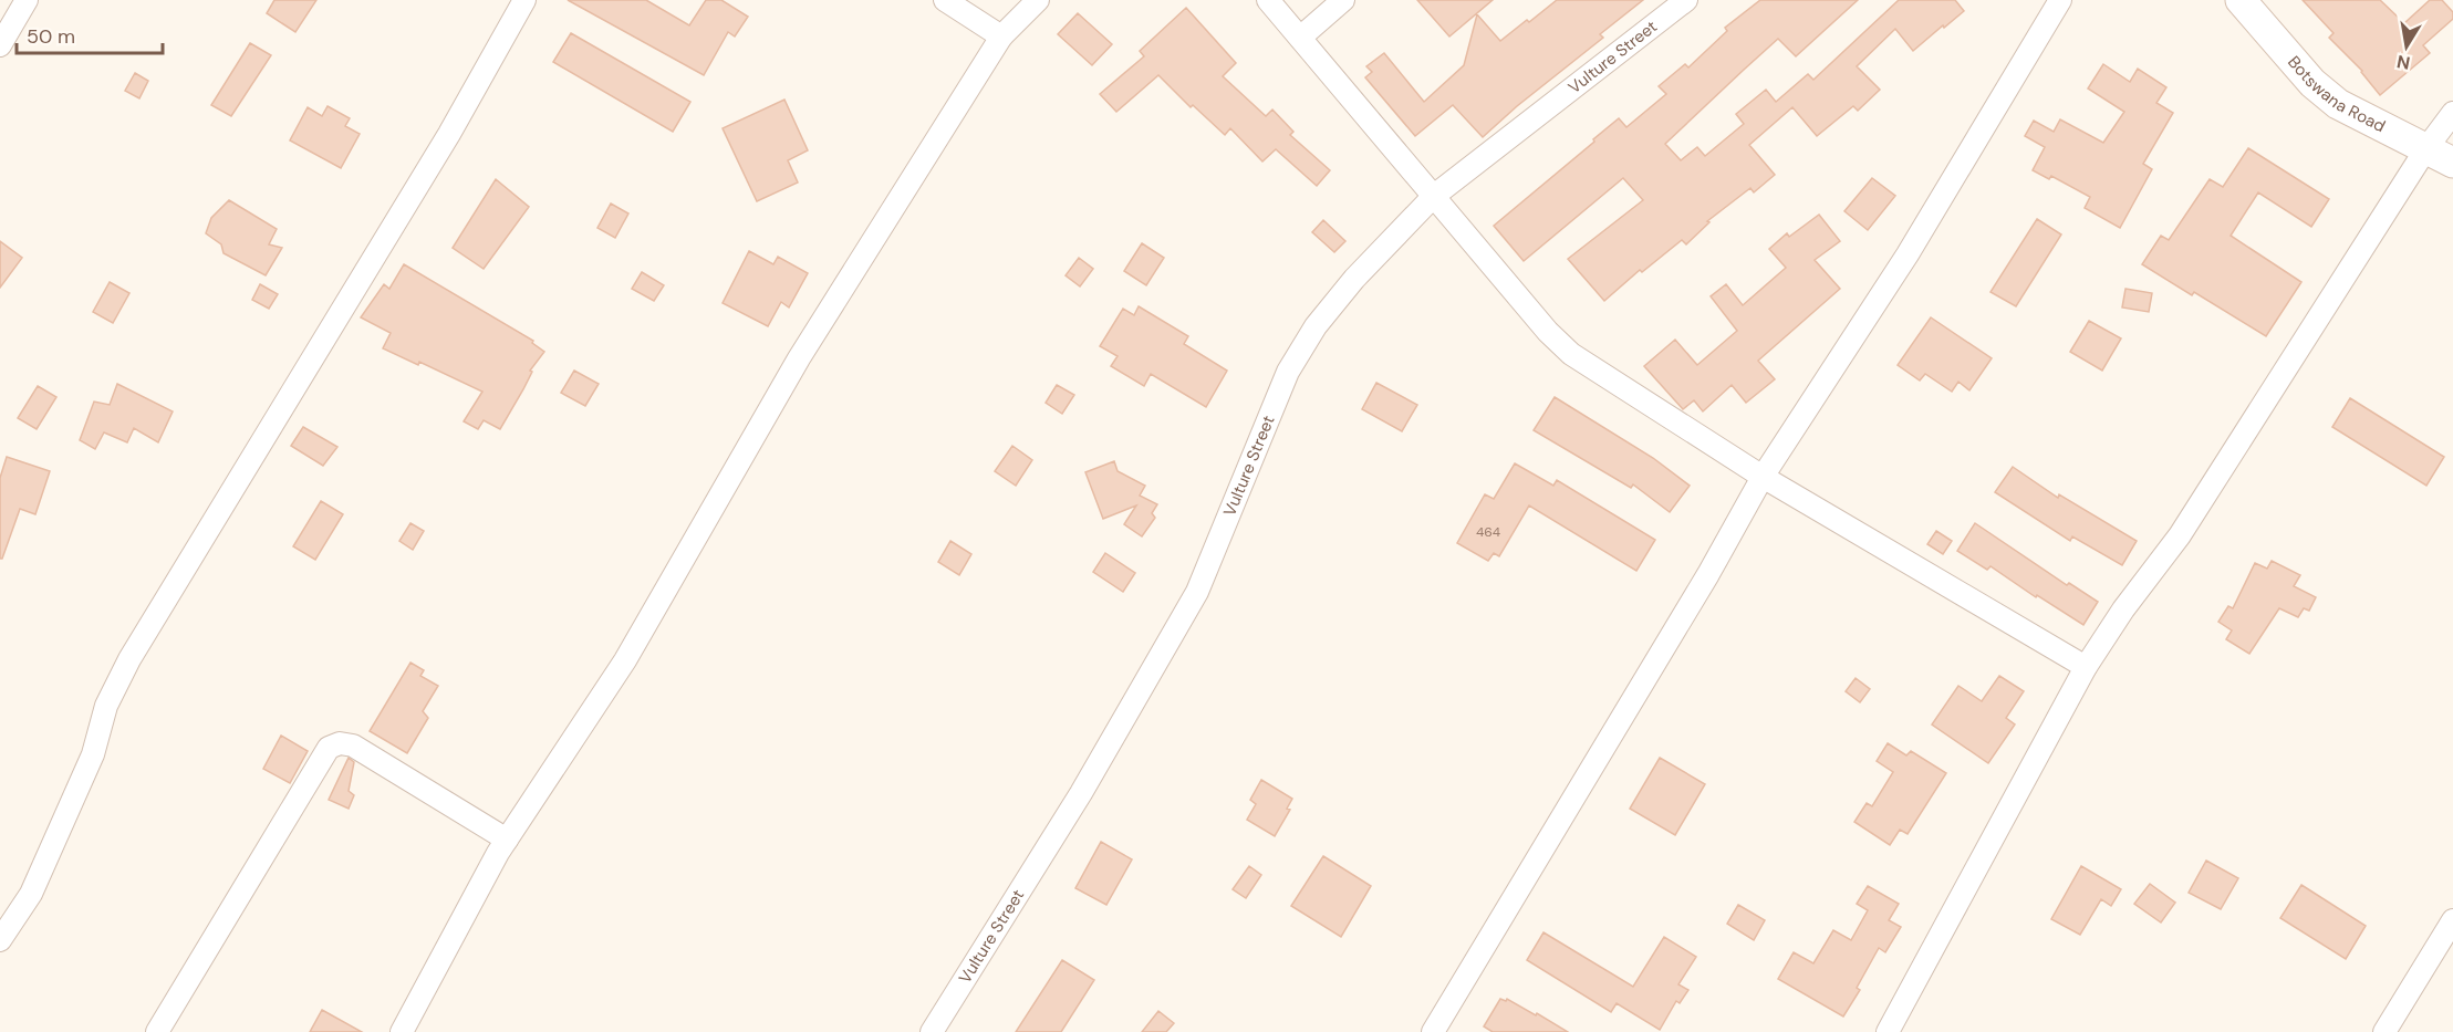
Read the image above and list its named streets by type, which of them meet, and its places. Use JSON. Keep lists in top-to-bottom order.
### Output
{
  "streets": {
    "street": ["Vulture Street", "Botswana Road"]
  },
  "house_numbers": ["464"],
  "scale_bar": "50 m",
  "north": "bottom"
}
